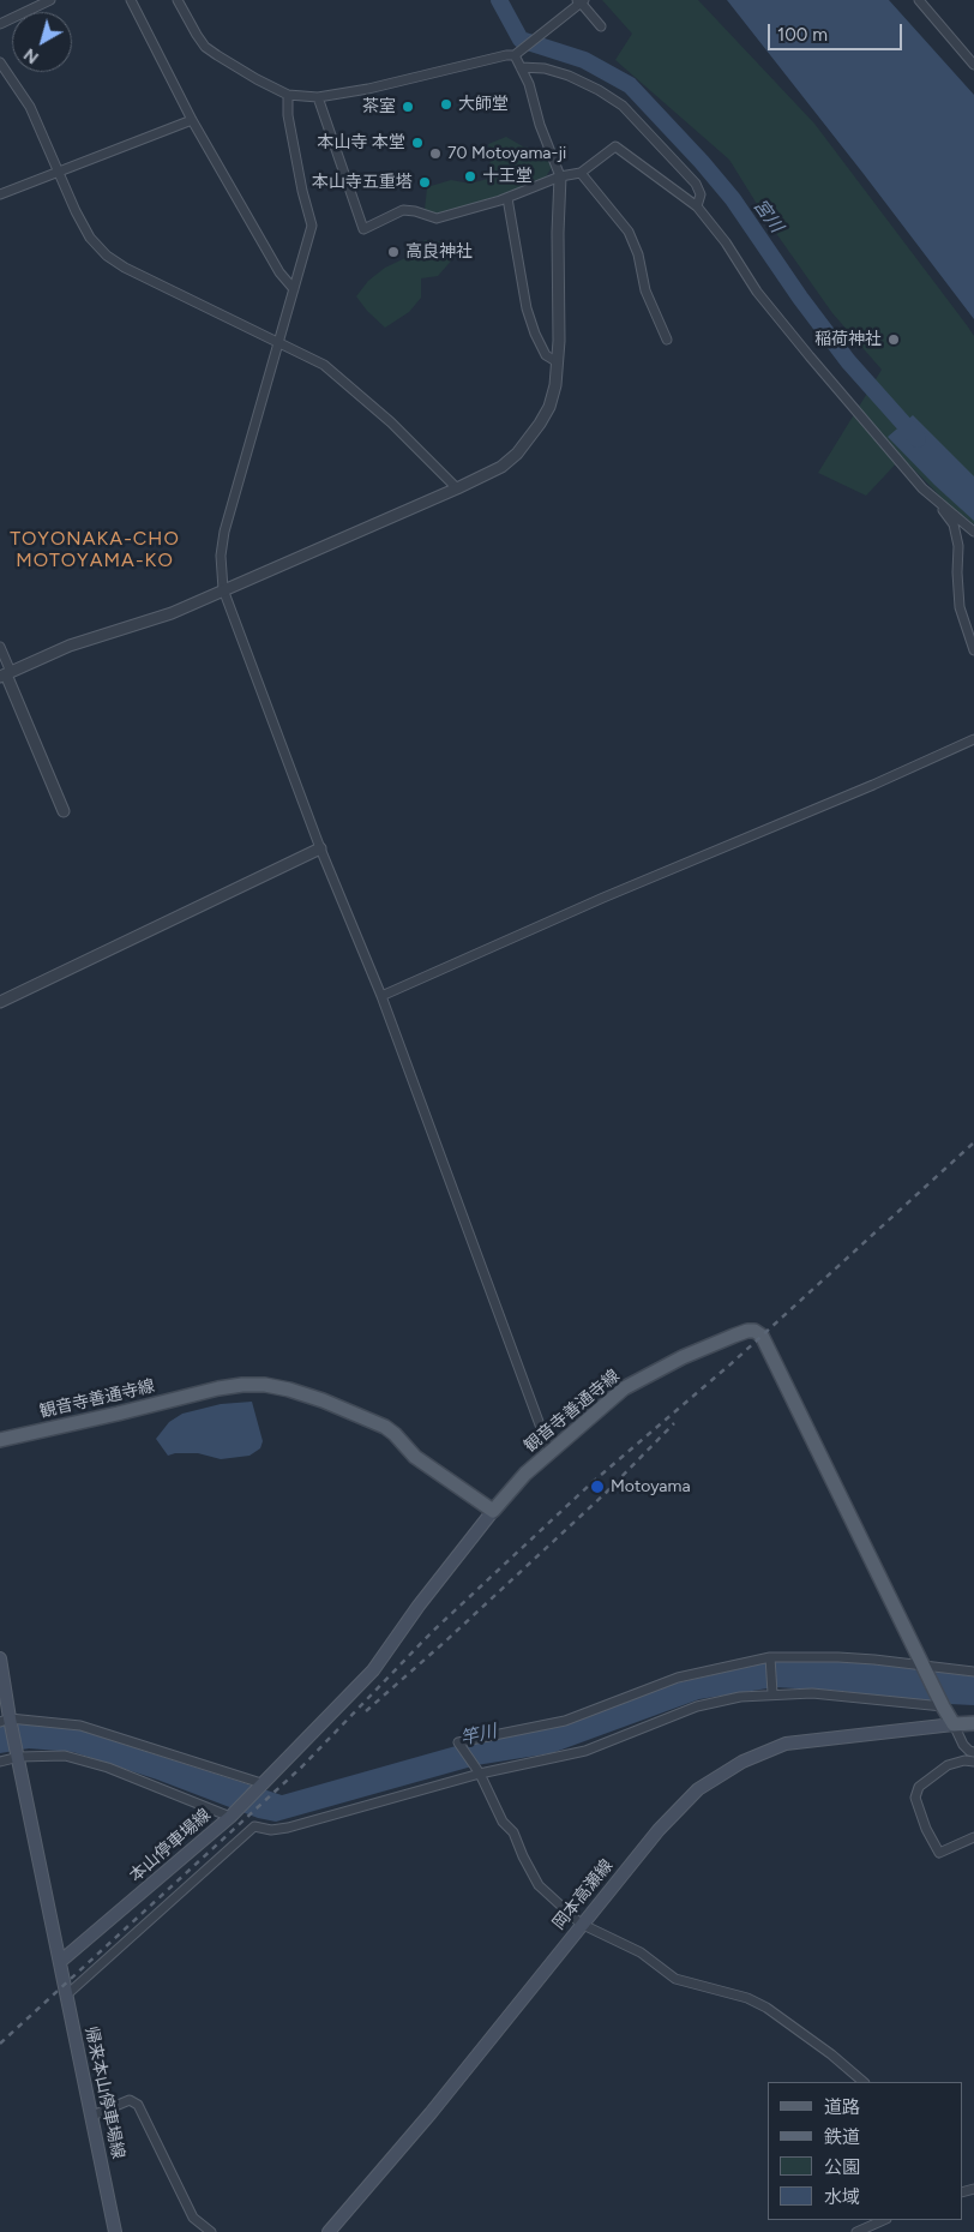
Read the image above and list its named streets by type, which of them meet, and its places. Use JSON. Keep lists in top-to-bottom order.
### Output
{
  "streets": {
    "main road": [
      "観音寺善通寺線",
      "本山停車場線",
      "岡本高瀬線",
      "帰来本山停車場線"
    ]
  },
  "crossings": [
    ["観音寺善通寺線", "本山停車場線"],
    ["観音寺善通寺線", "岡本高瀬線"],
    ["本山停車場線", "帰来本山停車場線"]
  ],
  "districts": ["TOYONAKA-CHO MOTOYAMA-KO"],
  "water": ["宮川", "竿川"],
  "places": [
    "大師堂",
    "茶室",
    "本山寺 本堂",
    "70 Motoyama-ji",
    "十王堂",
    "本山寺五重塔",
    "高良神社",
    "稲荷神社",
    "Motoyama"
  ],
  "legend": [
    "道路",
    "鉄道",
    "公園",
    "水域"
  ],
  "scale_bar": "100 m",
  "north": "bottom left"
}
